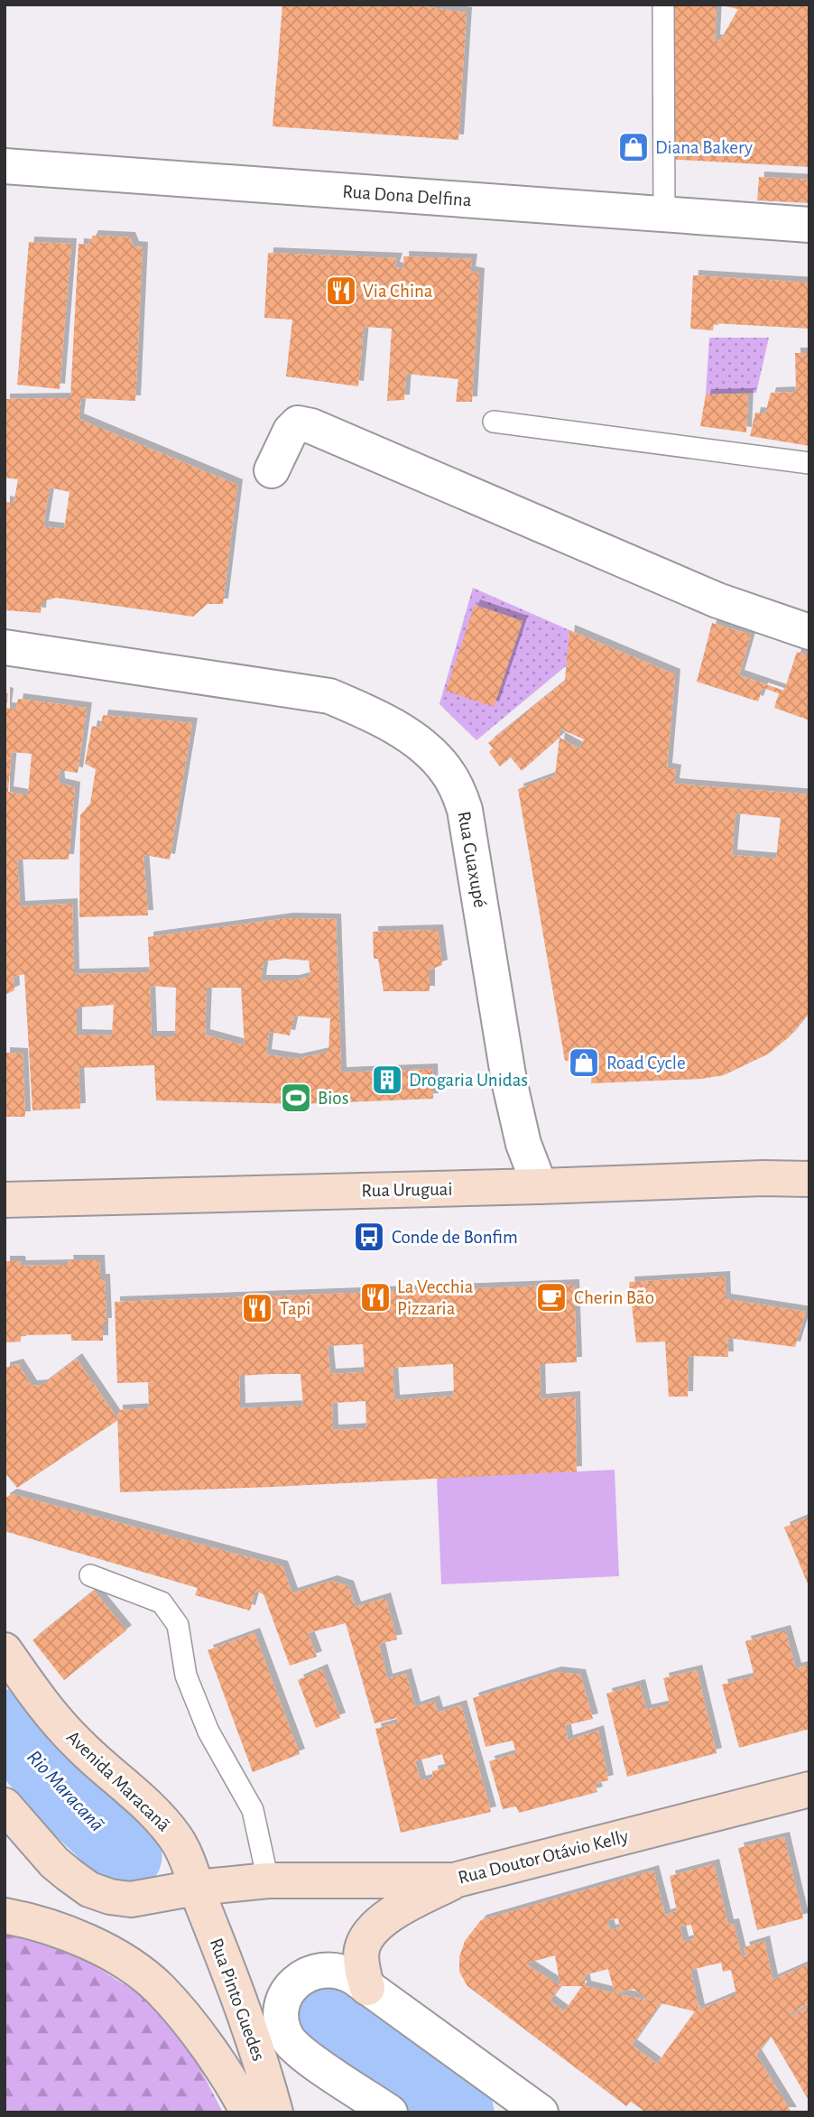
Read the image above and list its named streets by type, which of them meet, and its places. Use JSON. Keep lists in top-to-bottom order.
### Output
{
  "streets": {
    "street": [
      "Rua Dona Delfina",
      "Rua Guaxupé",
      "Rua Uruguai",
      "Avenida Maracanã",
      "Rua Doutor Otávio Kelly",
      "Rua Pinto Guedes"
    ]
  },
  "crossings": [
    ["Rua Guaxupé", "Rua Uruguai"],
    ["Avenida Maracanã", "Rua Doutor Otávio Kelly"],
    ["Avenida Maracanã", "Rua Pinto Guedes"],
    ["Rua Doutor Otávio Kelly", "Rua Pinto Guedes"]
  ],
  "water": ["Rio Maracanã"],
  "places": {
    "shop": ["Diana Bakery", "Road Cycle"],
    "restaurant": ["Via China", "La Vecchia Pizzaria", "Tapi"],
    "building": ["Drogaria Unidas"],
    "sports": ["Bios"],
    "bus stop": ["Conde de Bonfim"],
    "cafe": ["Cherin Bão"]
  }
}
